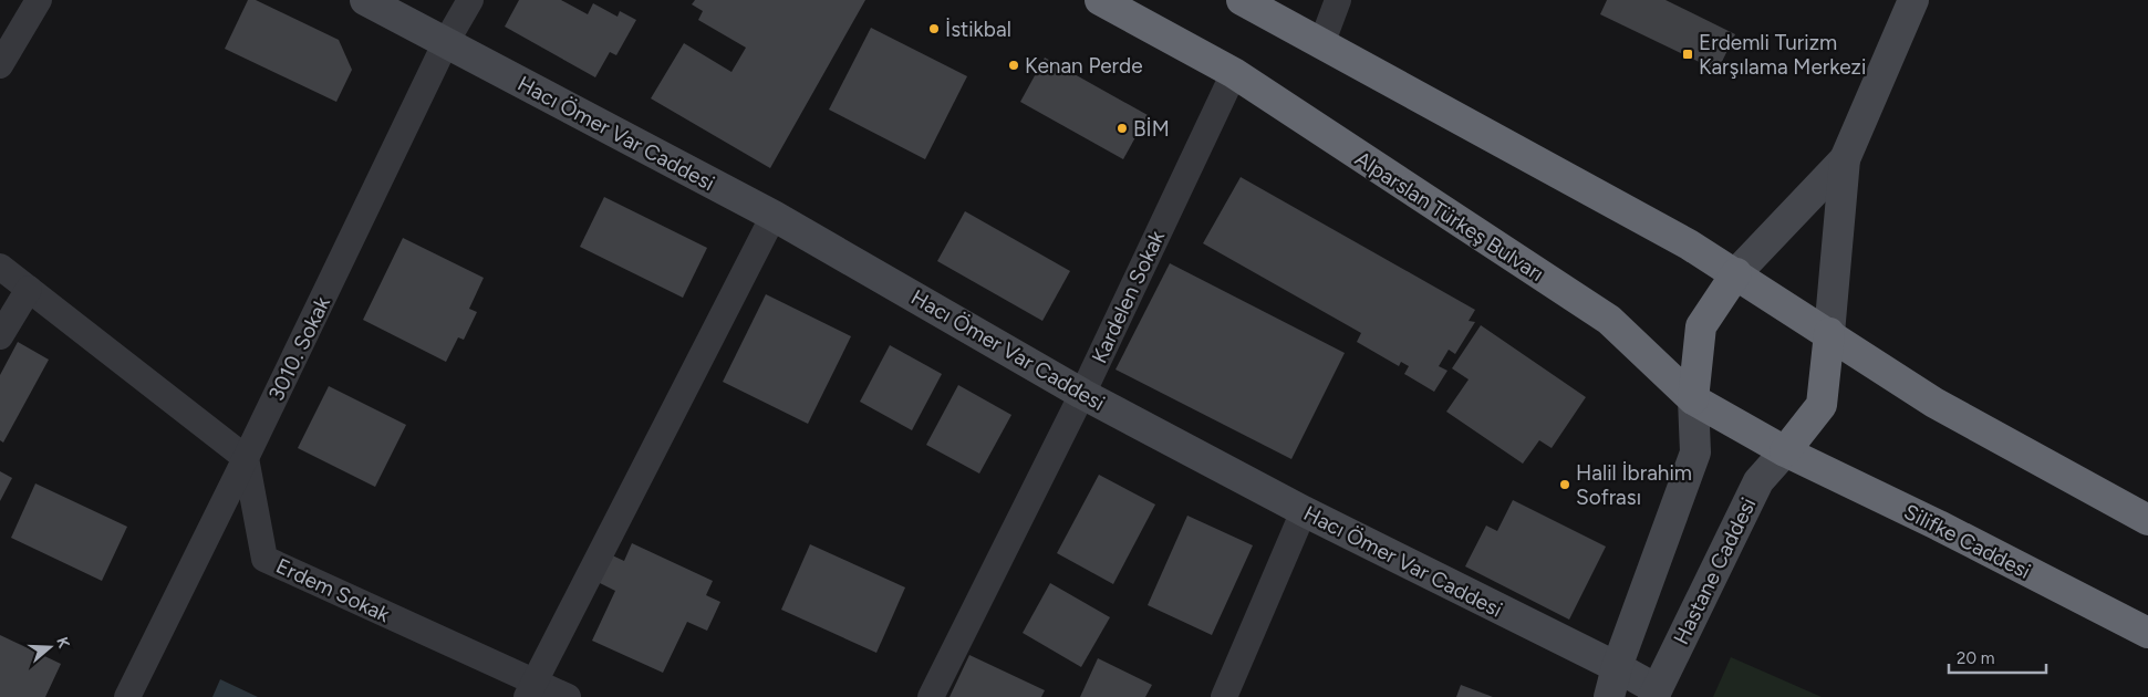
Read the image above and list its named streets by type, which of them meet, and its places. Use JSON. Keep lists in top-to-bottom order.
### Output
{
  "streets": {
    "highway": ["Alparslan Türkeş Bulvarı", "Silifke Caddesi"],
    "street": [
      "Hacı Ömer Var Caddesi",
      "Kardelen Sokak",
      "3010. Sokak",
      "Hastane Caddesi",
      "Erdem Sokak"
    ]
  },
  "crossings": [
    ["Hacı Ömer Var Caddesi", "Kardelen Sokak"],
    ["Hacı Ömer Var Caddesi", "3010. Sokak"],
    ["Hacı Ömer Var Caddesi", "Hastane Caddesi"],
    ["Alparslan Türkeş Bulvarı", "Kardelen Sokak"],
    ["Alparslan Türkeş Bulvarı", "Silifke Caddesi"],
    ["Alparslan Türkeş Bulvarı", "Hastane Caddesi"],
    ["3010. Sokak", "Erdem Sokak"],
    ["Silifke Caddesi", "Hastane Caddesi"]
  ],
  "places": {
    "other": [
      "İstikbal",
      "Kenan Perde",
      "BİM",
      "Halil İbrahim Sofrası"
    ],
    "transit": ["Erdemli Turizm Karşılama Merkezi"]
  },
  "scale_bar": "20 m",
  "north": "right"
}
